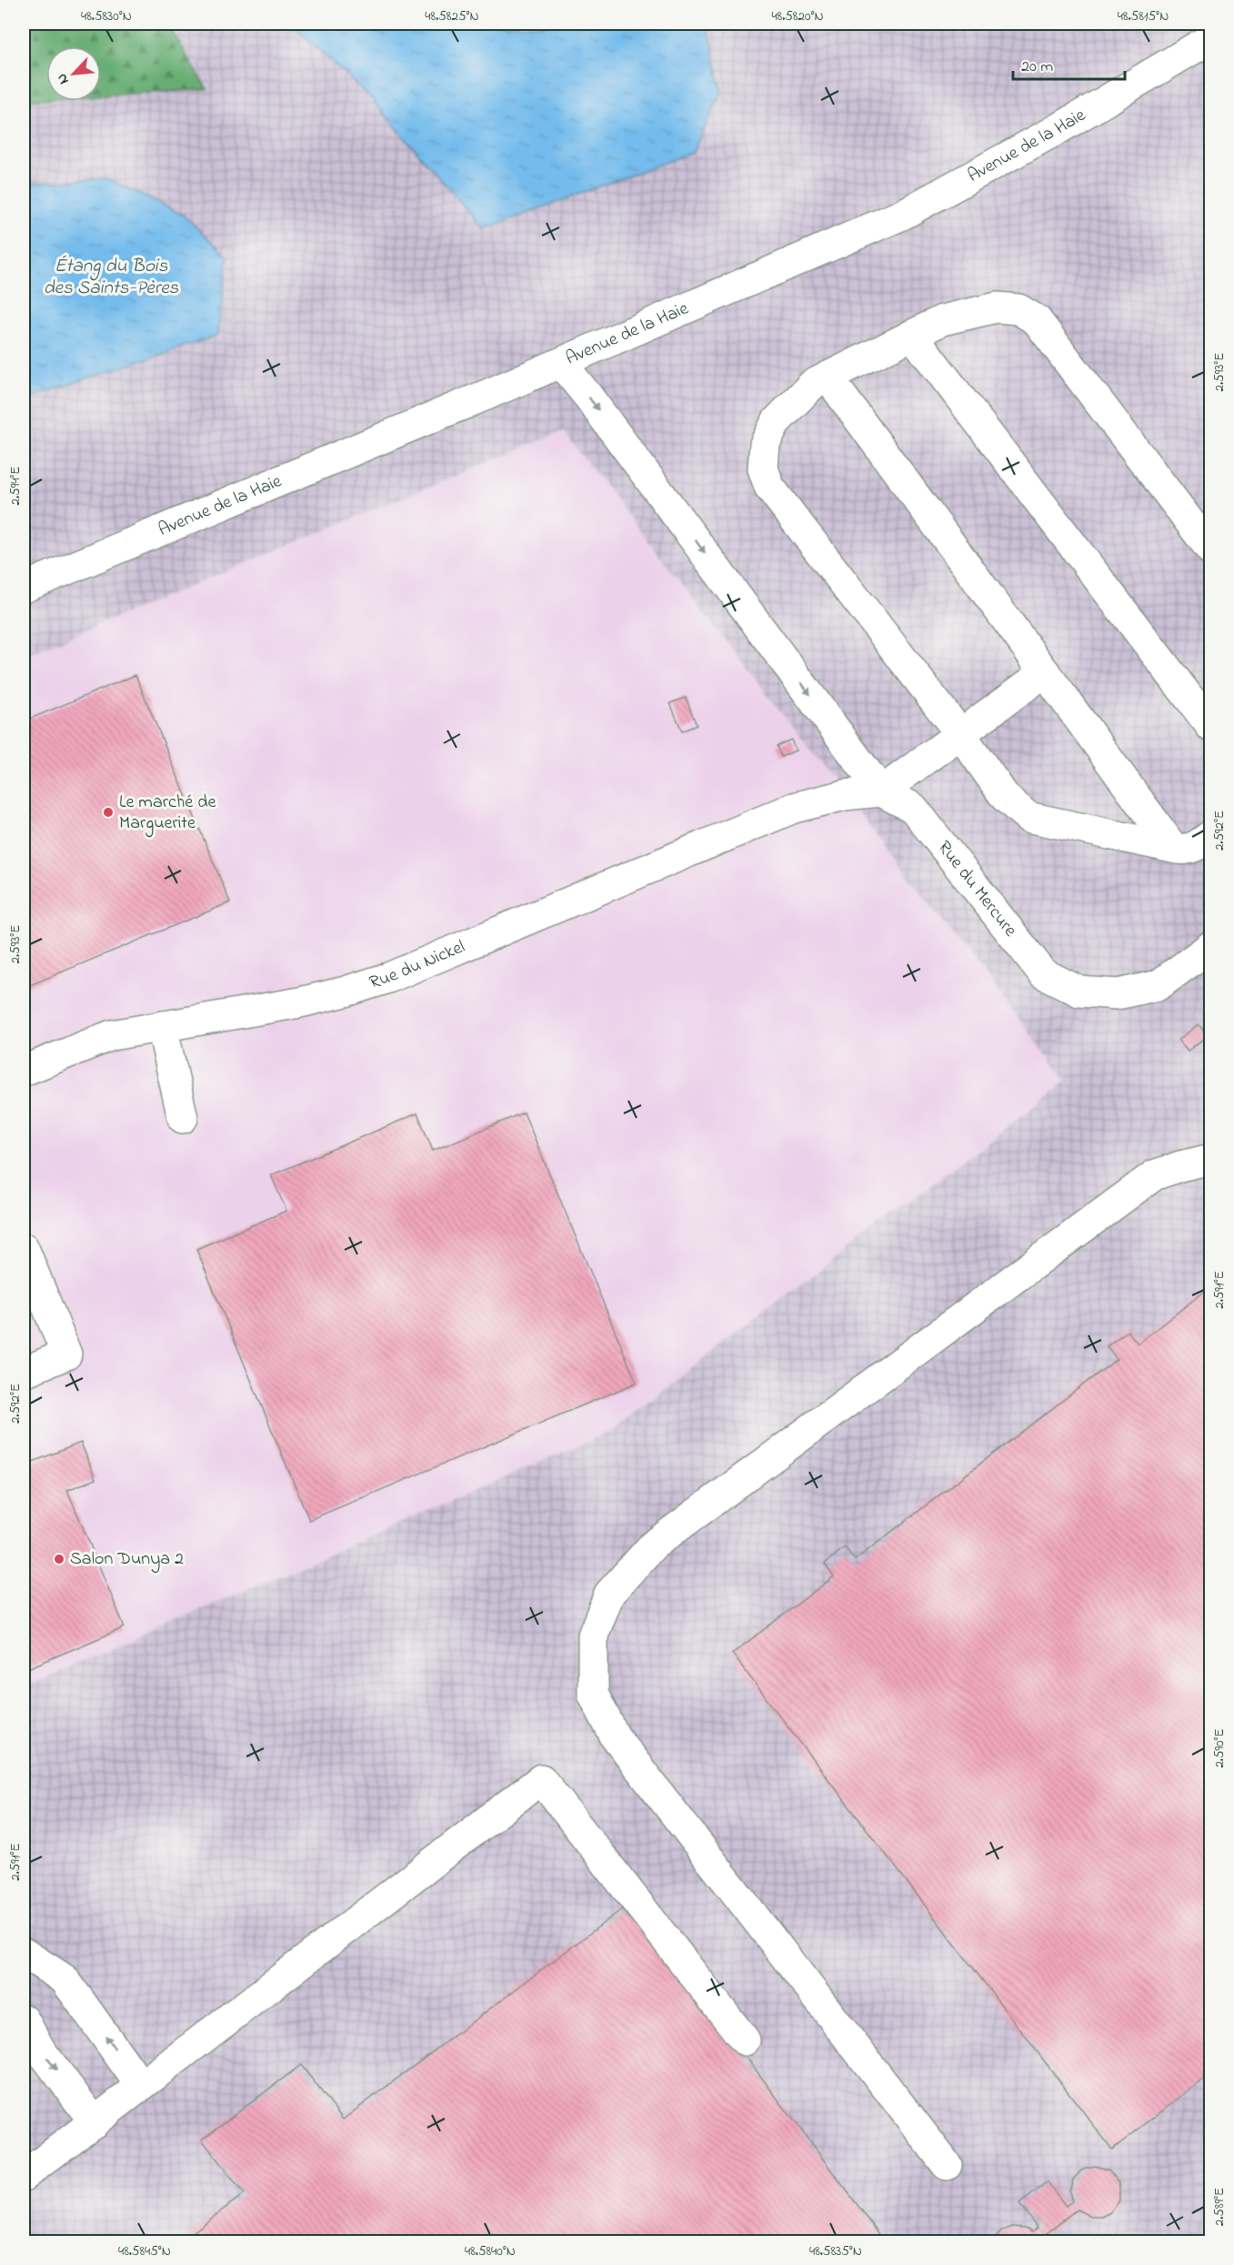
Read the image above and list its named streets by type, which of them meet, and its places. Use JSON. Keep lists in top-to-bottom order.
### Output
{
  "streets": {
    "street": ["Avenue de la Haie", "Rue du Mercure", "Rue du Nickel"]
  },
  "crossings": [
    ["Rue du Mercure", "Rue du Nickel"]
  ],
  "water": ["Étang du Bois des Saints-Pères"],
  "places": ["Le marché de Marguerite", "Salon Dunya 2"],
  "scale_bar": "20 m",
  "north": "bottom left",
  "coordinates": [
    "48.5830°N",
    "48.5825°N",
    "48.5820°N",
    "48.5815°N",
    "2.593°E",
    "2.594°E",
    "2.592°E",
    "2.591°E",
    "2.590°E",
    "2.589°E",
    "48.5845°N",
    "48.5840°N",
    "48.5835°N"
  ]
}
